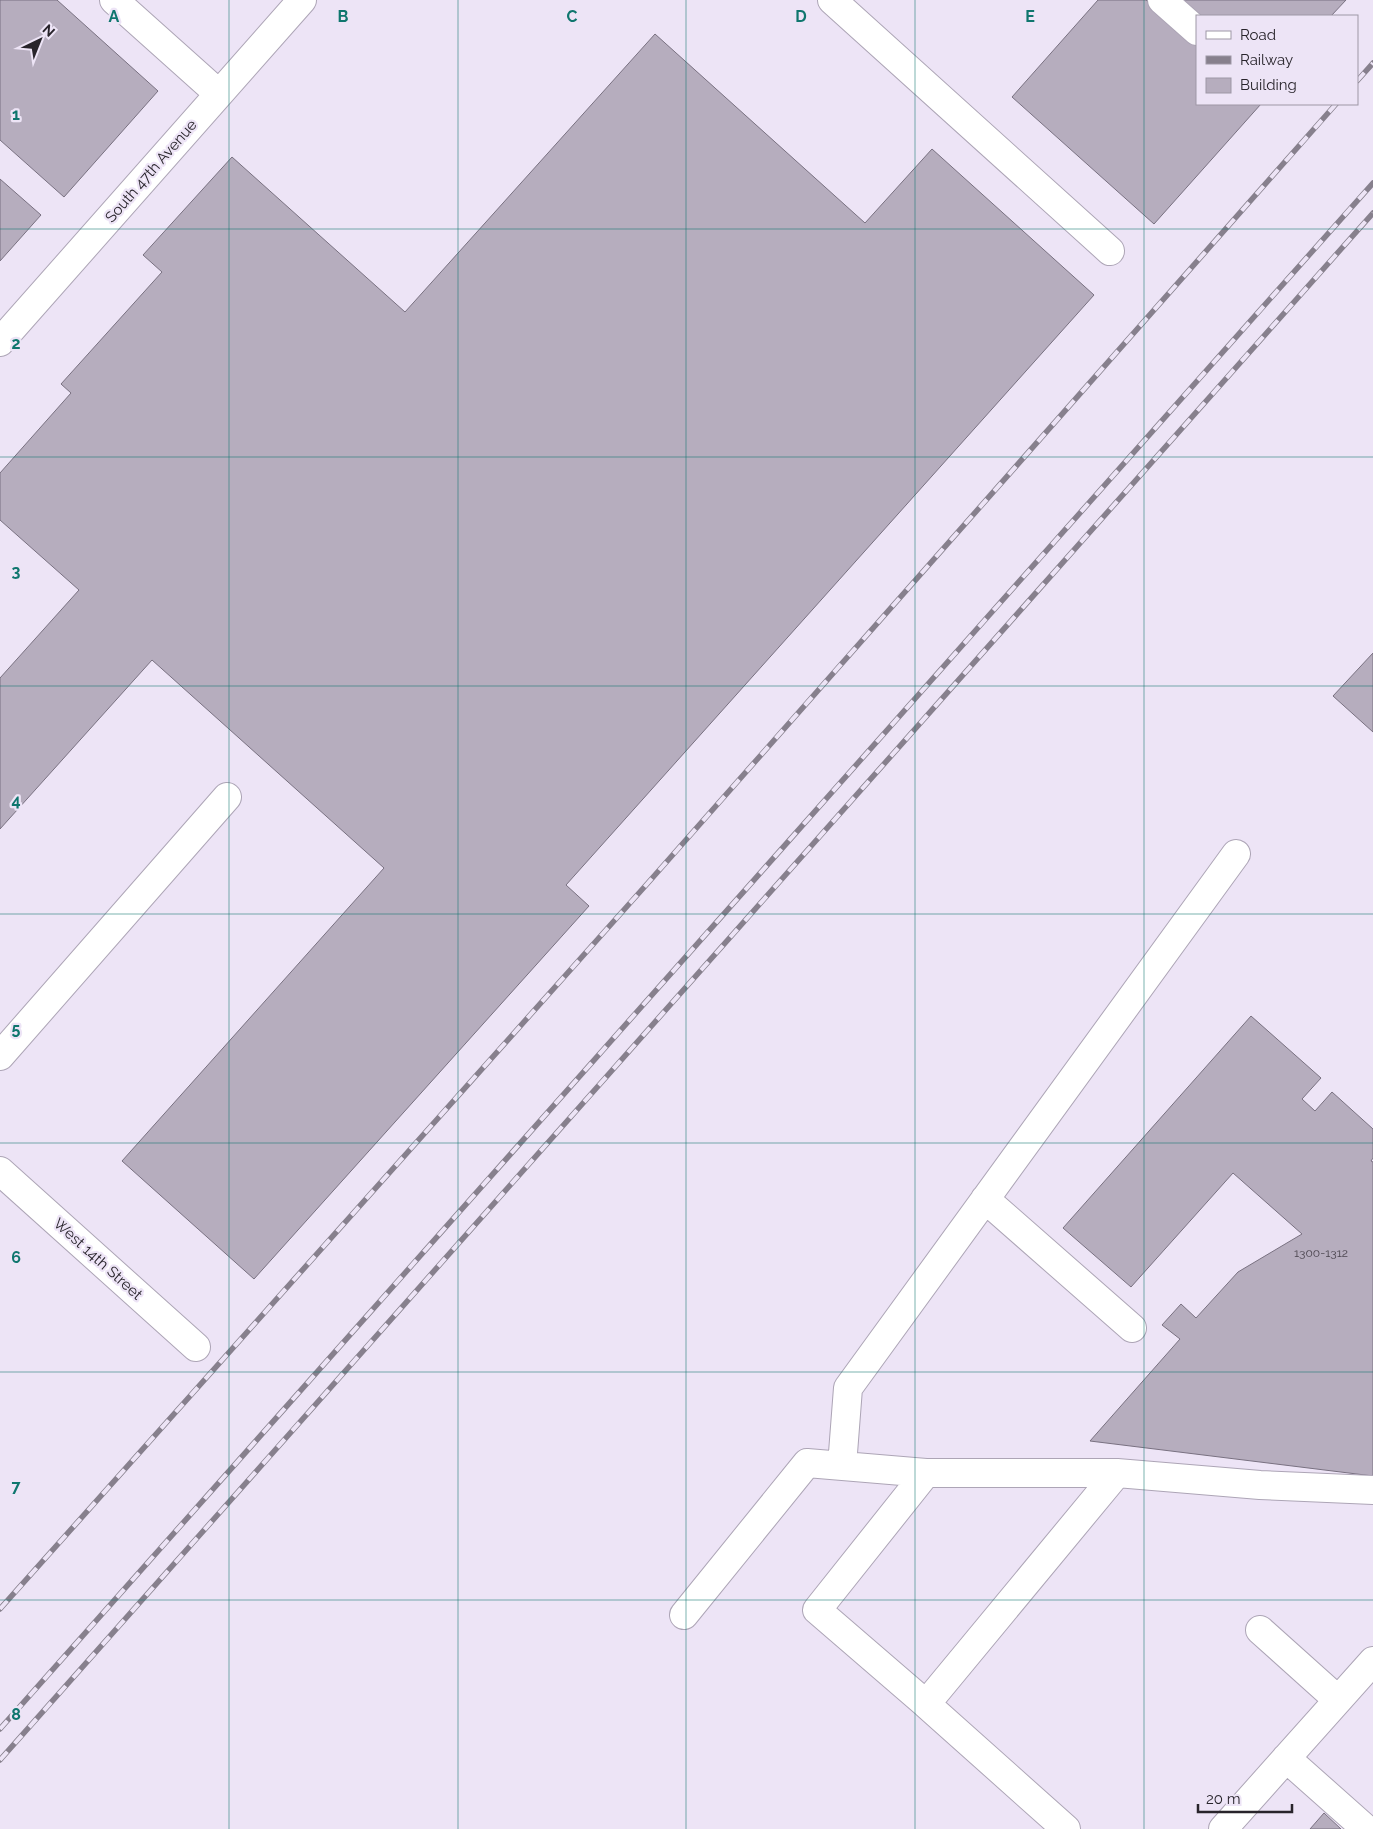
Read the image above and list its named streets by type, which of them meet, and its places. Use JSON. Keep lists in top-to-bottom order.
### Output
{
  "streets": {
    "street": ["South 47th Avenue", "West 14th Street"]
  },
  "house_numbers": ["1300-1312"],
  "legend": ["Road", "Railway", "Building"],
  "scale_bar": "20 m",
  "north": "top right",
  "grid": {
    "columns": [
      "A",
      "B",
      "C",
      "D",
      "E"
    ],
    "rows": [
      "1",
      "2",
      "3",
      "4",
      "5",
      "6",
      "7",
      "8"
    ]
  }
}
